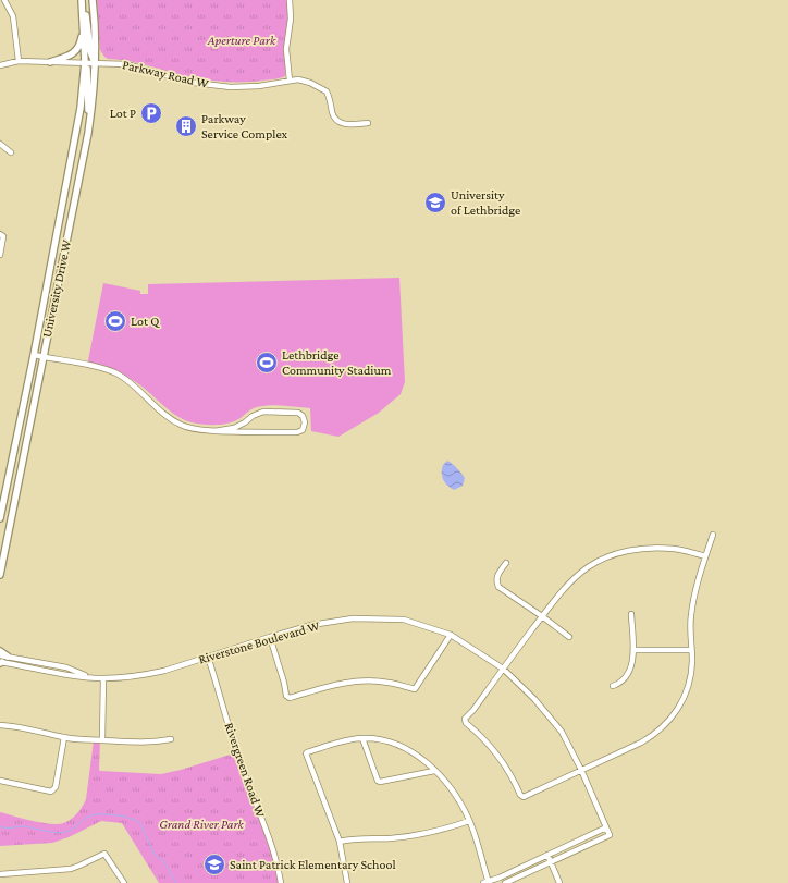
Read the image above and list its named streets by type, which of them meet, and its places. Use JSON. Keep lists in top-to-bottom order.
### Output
{
  "streets": {
    "main road": ["University Drive W"],
    "street": ["Parkway Road W", "Riverstone Boulevard W", "Rivergreen Road W"]
  },
  "crossings": [
    ["Parkway Road W", "University Drive W"],
    ["Riverstone Boulevard W", "Rivergreen Road W"]
  ],
  "parks": ["Aperture Park", "Grand River Park"],
  "places": {
    "parking": ["Lot P"],
    "building": ["Parkway Service Complex"],
    "school or university": ["University of Lethbridge", "Saint Patrick Elementary School"],
    "sports": ["Lot Q", "Lethbridge Community Stadium"]
  }
}
